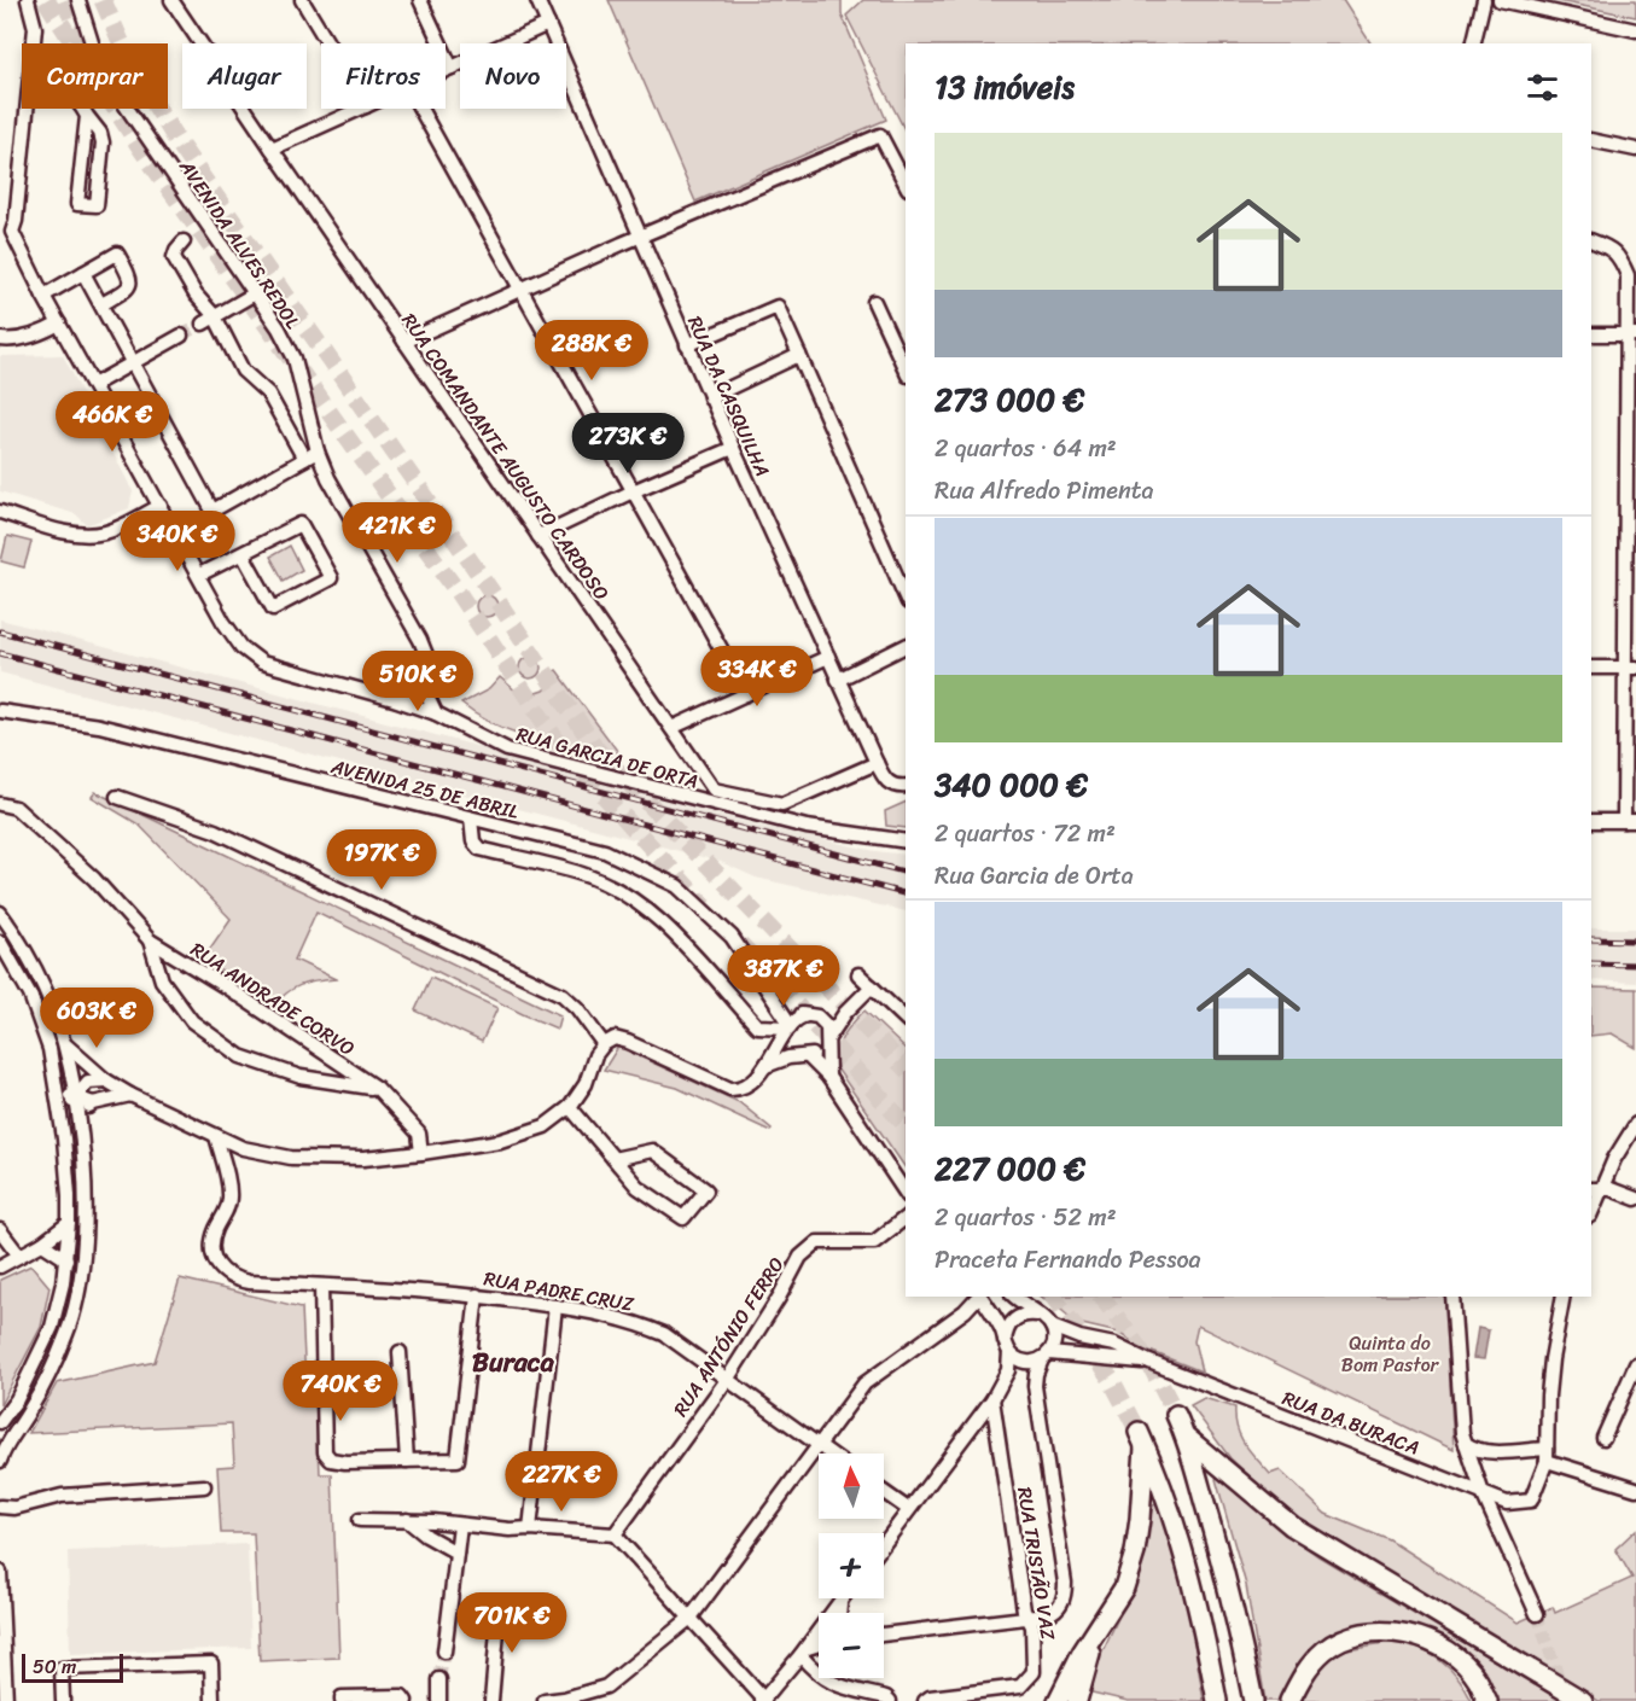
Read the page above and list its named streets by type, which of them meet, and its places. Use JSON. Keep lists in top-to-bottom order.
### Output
{
  "streets": {
    "street": [
      "AVENIDA ALVES REDOL",
      "RUA DA CASQUILHA",
      "RUA COMANDANTE AUGUSTO CARDOSO",
      "RUA GARCIA DE ORTA",
      "AVENIDA 25 DE ABRIL",
      "RUA ANDRADE CORVO",
      "RUA PADRE CRUZ",
      "RUA ANTÓNIO FERRO",
      "RUA DA BURACA",
      "RUA TRISTÃO VAZ"
    ]
  },
  "crossings": [
    ["AVENIDA ALVES REDOL", "RUA GARCIA DE ORTA"],
    ["RUA DA CASQUILHA", "RUA COMANDANTE AUGUSTO CARDOSO"],
    ["RUA PADRE CRUZ", "RUA ANTÓNIO FERRO"]
  ],
  "districts": ["Buraca"],
  "parks": ["Quinta do Bom Pastor"],
  "scale_bar": "50 m",
  "north": "top",
  "page": {
    "chip": [
      "Comprar",
      "Alugar",
      "Filtros",
      "Novo"
    ],
    "heading": "13 imóveis",
    "list": [
      {
        "name": "273 000 €",
        "note": "2 quartos · 64 m² · Rua Alfredo Pimenta"
      },
      {
        "name": "340 000 €",
        "note": "2 quartos · 72 m² · Rua Garcia de Orta"
      },
      {
        "name": "227 000 €",
        "note": "2 quartos · 52 m² · Praceta Fernando Pessoa"
      }
    ],
    "price": [
      "288K €",
      "466K €",
      "273K €",
      "421K €",
      "340K €",
      "334K €",
      "510K €",
      "197K €",
      "387K €",
      "603K €",
      "740K €",
      "227K €",
      "701K €"
    ],
    "map_buttons": ["+", "−"],
    "scale": "50 m"
  }
}
